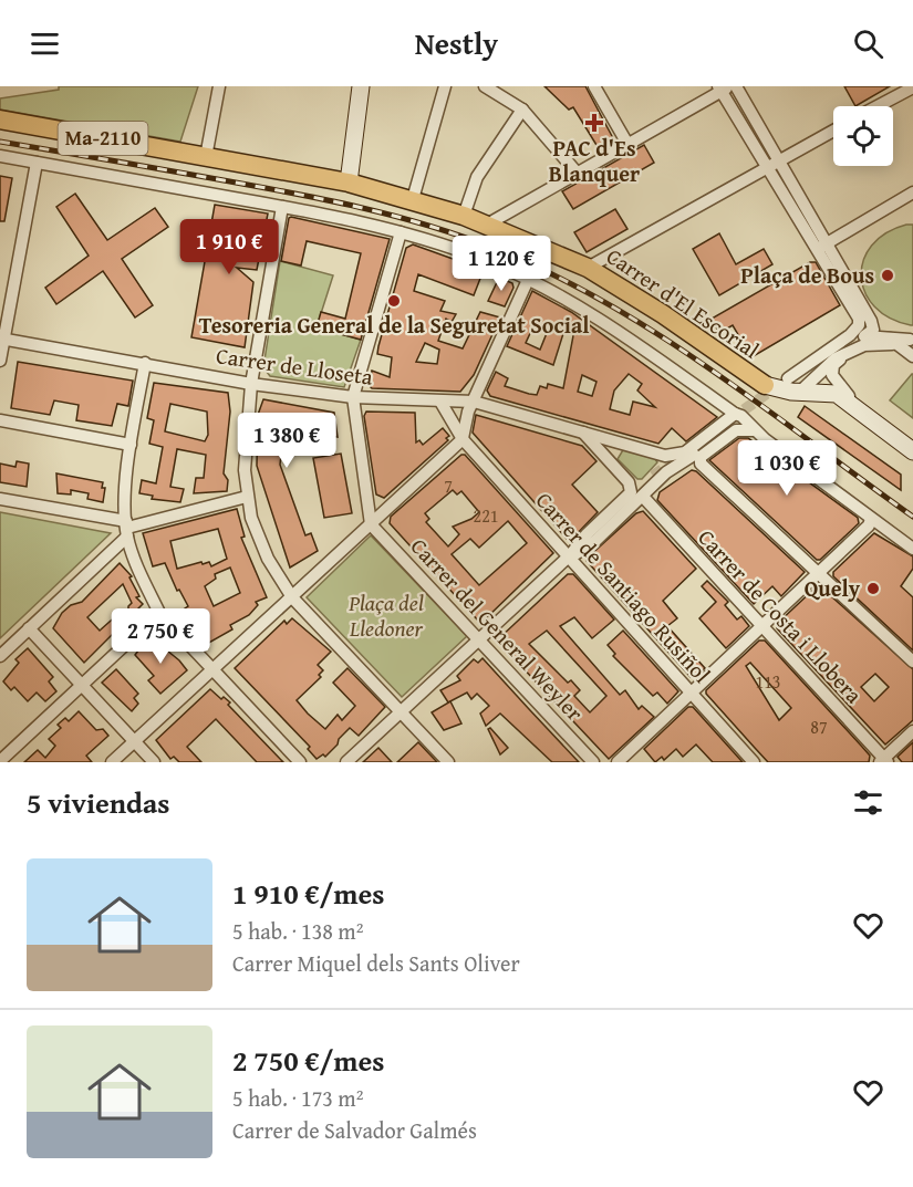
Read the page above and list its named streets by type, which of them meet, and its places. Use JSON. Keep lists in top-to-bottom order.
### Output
{
  "streets": {
    "main road": ["Ma-2110", "Carrer d'El Escorial"],
    "street": [
      "Carrer de Lloseta",
      "Carrer de Santiago Rusiñol",
      "Carrer de Costa i Llobera",
      "Carrer del General Weyler"
    ]
  },
  "crossings": [
    ["Ma-2110", "Carrer d'El Escorial"],
    ["Carrer de Lloseta", "Carrer de Santiago Rusiñol"]
  ],
  "parks": ["Plaça del Lledoner"],
  "places": {
    "health": ["PAC d'Es Blanquer"],
    "other": ["Plaça de Bous", "Tesoreria General de la Seguretat Social", "Quely"]
  },
  "house_numbers": [
    "7",
    "221",
    "113",
    "87"
  ],
  "page": {
    "header": "Nestly",
    "price": [
      "1 910 €",
      "1 120 €",
      "1 380 €",
      "1 030 €",
      "2 750 €"
    ],
    "heading": "5 viviendas",
    "list": [
      {
        "name": "1 910 €/mes",
        "note": "5 hab. · 138 m² · Carrer Miquel dels Sants Oliver"
      },
      {
        "name": "2 750 €/mes",
        "note": "5 hab. · 173 m² · Carrer de Salvador Galmés"
      }
    ]
  }
}
